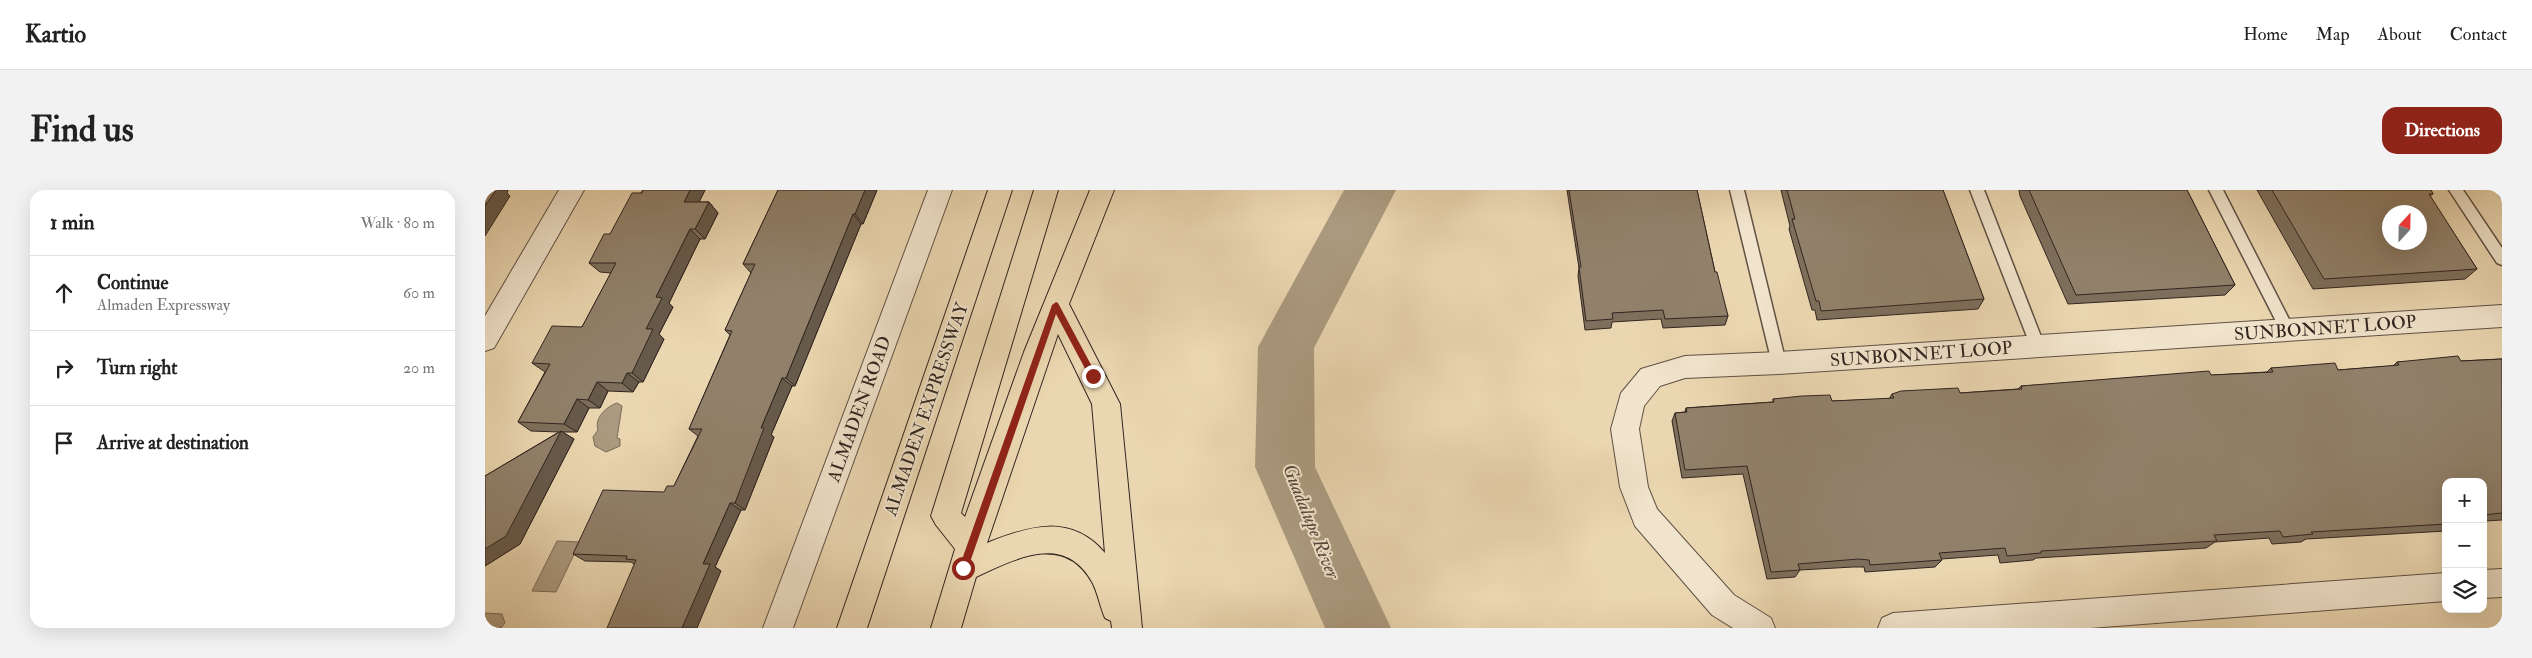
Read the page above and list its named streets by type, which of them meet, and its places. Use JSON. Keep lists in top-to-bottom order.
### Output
{
  "streets": {
    "main road": ["ALMADEN EXPRESSWAY"],
    "street": ["SUNBONNET LOOP", "ALMADEN ROAD"]
  },
  "water": ["Guadalupe River"],
  "north": "top",
  "page": {
    "header": "Kartio",
    "nav": [
      "Home",
      "Map",
      "About",
      "Contact"
    ],
    "buttons": "Directions",
    "title": "Find us",
    "heading": ["1 min", "Walk · 80 m"],
    "list": [
      ["Continue", "Almaden Expressway", "60 m"],
      ["Turn right", "20 m"],
      "Arrive at destination"
    ],
    "map_buttons": ["+", "−"]
  }
}
